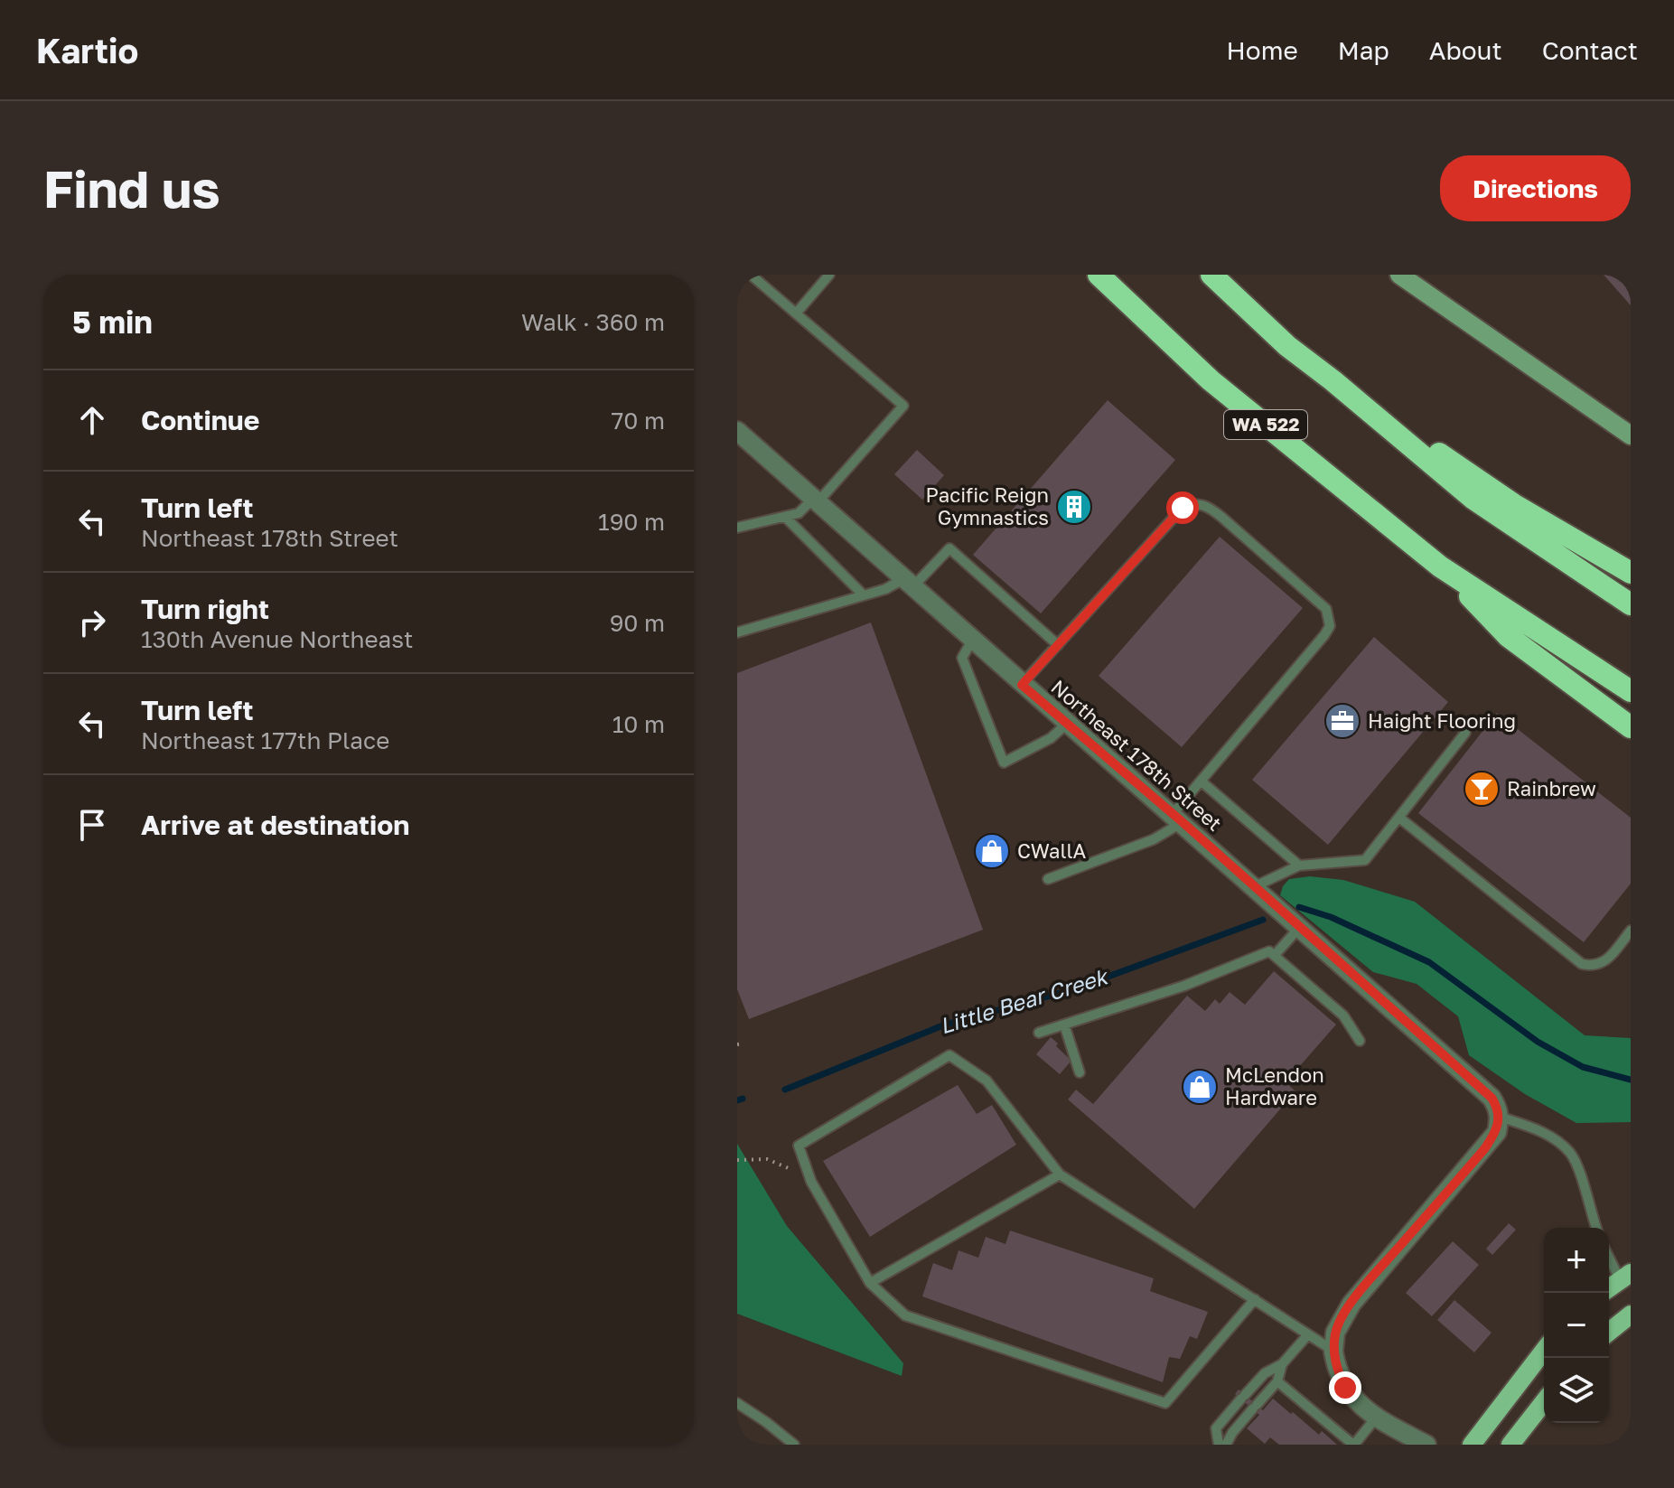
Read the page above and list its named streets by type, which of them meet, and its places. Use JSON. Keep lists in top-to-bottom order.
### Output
{
  "streets": {
    "highway": ["WA 522"],
    "street": ["Northeast 178th Street"]
  },
  "water": ["Little Bear Creek"],
  "places": {
    "building": ["Pacific Reign Gymnastics"],
    "office": ["Haight Flooring"],
    "bar": ["Rainbrew"],
    "shop": ["CWallA", "McLendon Hardware"]
  },
  "page": {
    "header": "Kartio",
    "nav": [
      "Home",
      "Map",
      "About",
      "Contact"
    ],
    "buttons": "Directions",
    "title": "Find us",
    "heading": ["5 min", "Walk · 360 m"],
    "list": [
      ["Continue", "70 m"],
      ["Turn left", "Northeast 178th Street", "190 m"],
      ["Turn right", "130th Avenue Northeast", "90 m"],
      ["Turn left", "Northeast 177th Place", "10 m"],
      "Arrive at destination"
    ],
    "map_buttons": ["+", "−"]
  }
}
